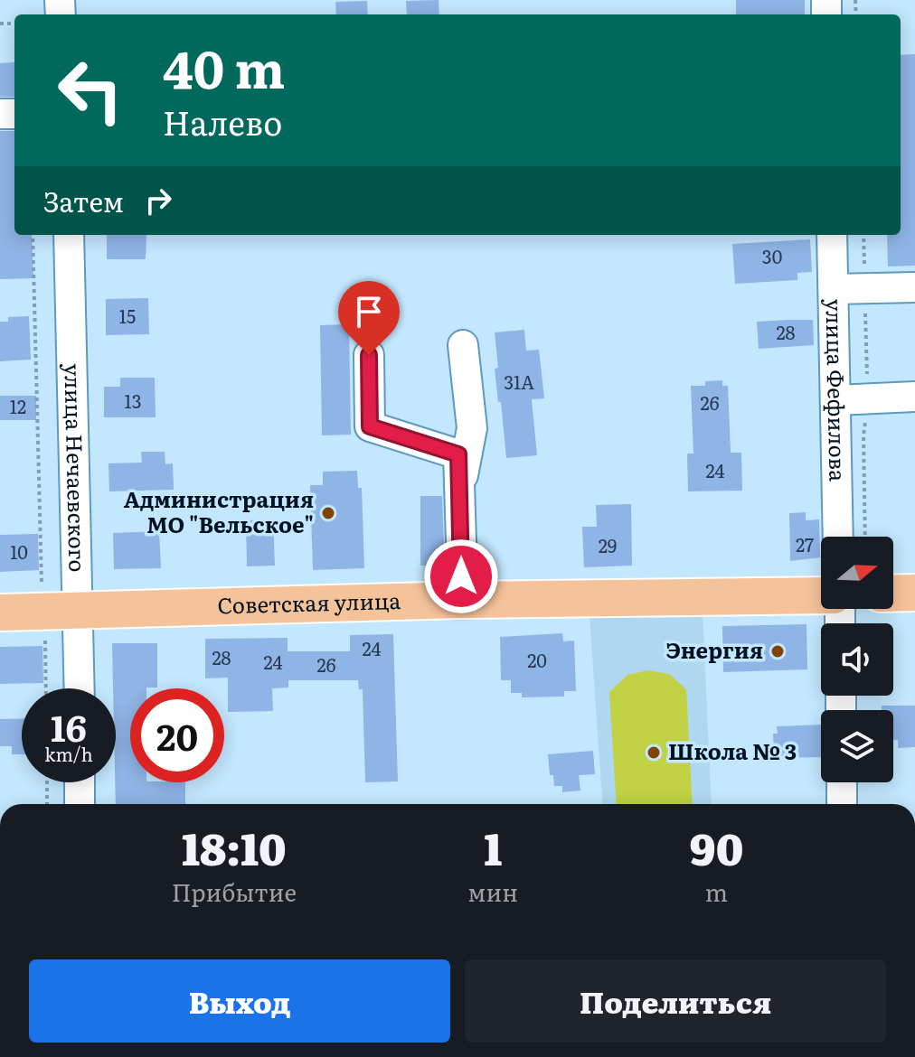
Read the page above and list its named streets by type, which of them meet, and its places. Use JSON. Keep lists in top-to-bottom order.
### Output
{
  "streets": {
    "main road": ["Советская улица"],
    "street": ["улица Фефилова", "улица Нечаевского"]
  },
  "crossings": [
    ["улица Нечаевского", "Советская улица"]
  ],
  "places": ["Администрация МО \"Вельское\"", "Энергия", "Школа № 3"],
  "house_numbers": [
    "30",
    "15",
    "28",
    "31А",
    "13",
    "26",
    "12",
    "24",
    "27",
    "29",
    "10",
    "24",
    "28",
    "20",
    "24",
    "26"
  ],
  "north": "right",
  "page": {
    "turn": ["40 m", "Налево"],
    "then": "Затем",
    "speed": "16 km/h",
    "limit": "20",
    "eta": [
      "18:10",
      "Прибытие",
      "1",
      "мин",
      "90",
      "m"
    ],
    "buttons": ["Выход", "Поделиться"]
  }
}
